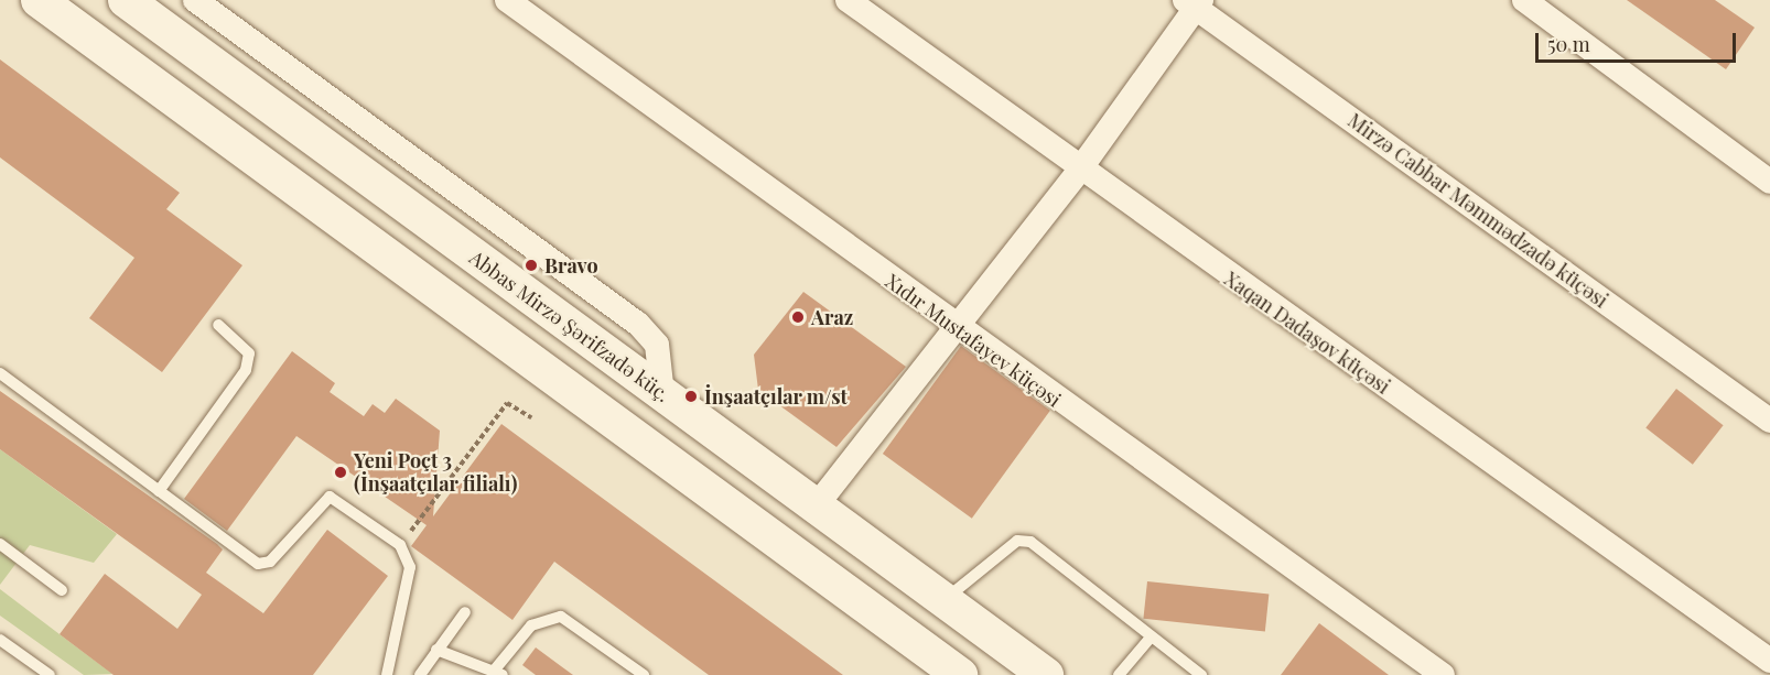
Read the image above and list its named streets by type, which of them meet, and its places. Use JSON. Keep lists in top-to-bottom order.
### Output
{
  "streets": {
    "main road": ["Abbas Mirzə Şərifzadə küç."],
    "street": ["Mirzə Cabbar Məmmədzadə küçəsi", "Xaqan Dadaşov küçəsi", "Xıdır Mustafayev küçəsi"]
  },
  "places": [
    "Bravo",
    "Araz",
    "İnşaatçılar m/st",
    "Yeni Poçt 3 (İnşaatçılar filialı)"
  ],
  "scale_bar": "50 m"
}
